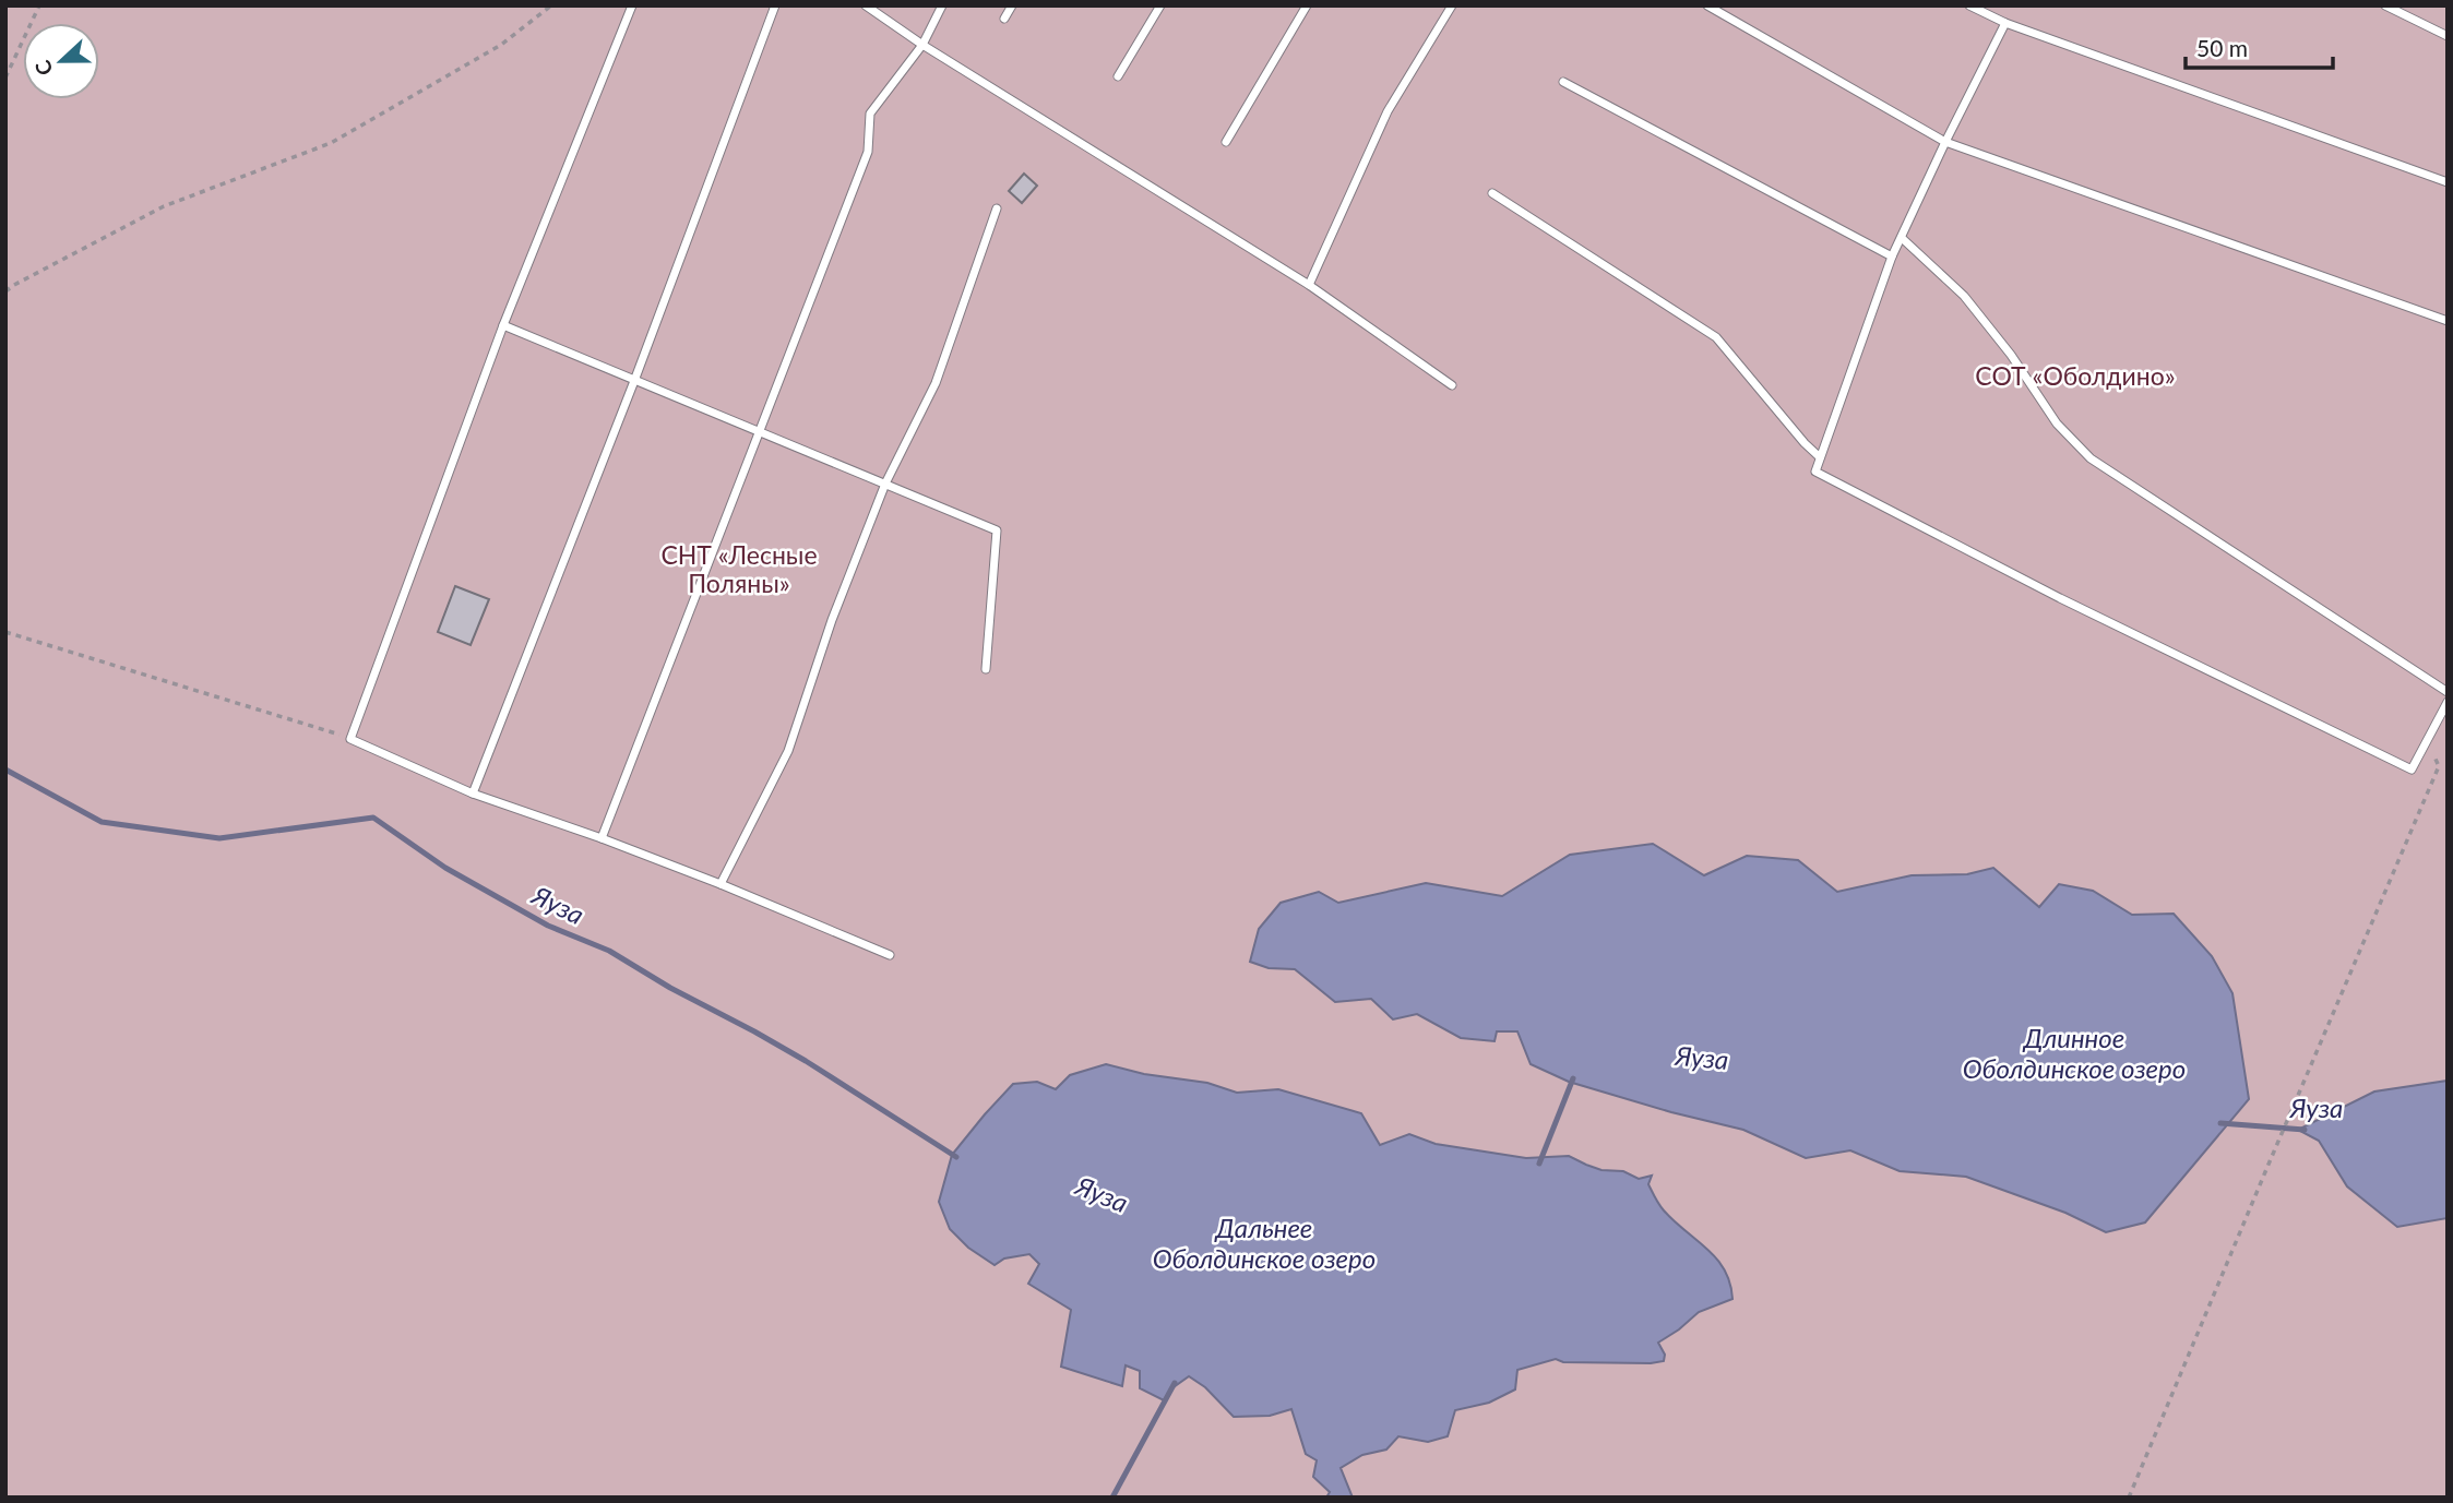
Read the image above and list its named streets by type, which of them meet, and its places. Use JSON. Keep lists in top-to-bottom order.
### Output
{
  "water": ["Яуза", "Длинное Оболдинское озеро", "Дальнее Оболдинское озеро"],
  "parks": ["СОТ «Оболдино»", "СНТ «Лесные Поляны»"],
  "scale_bar": "50 m",
  "north": "left"
}
